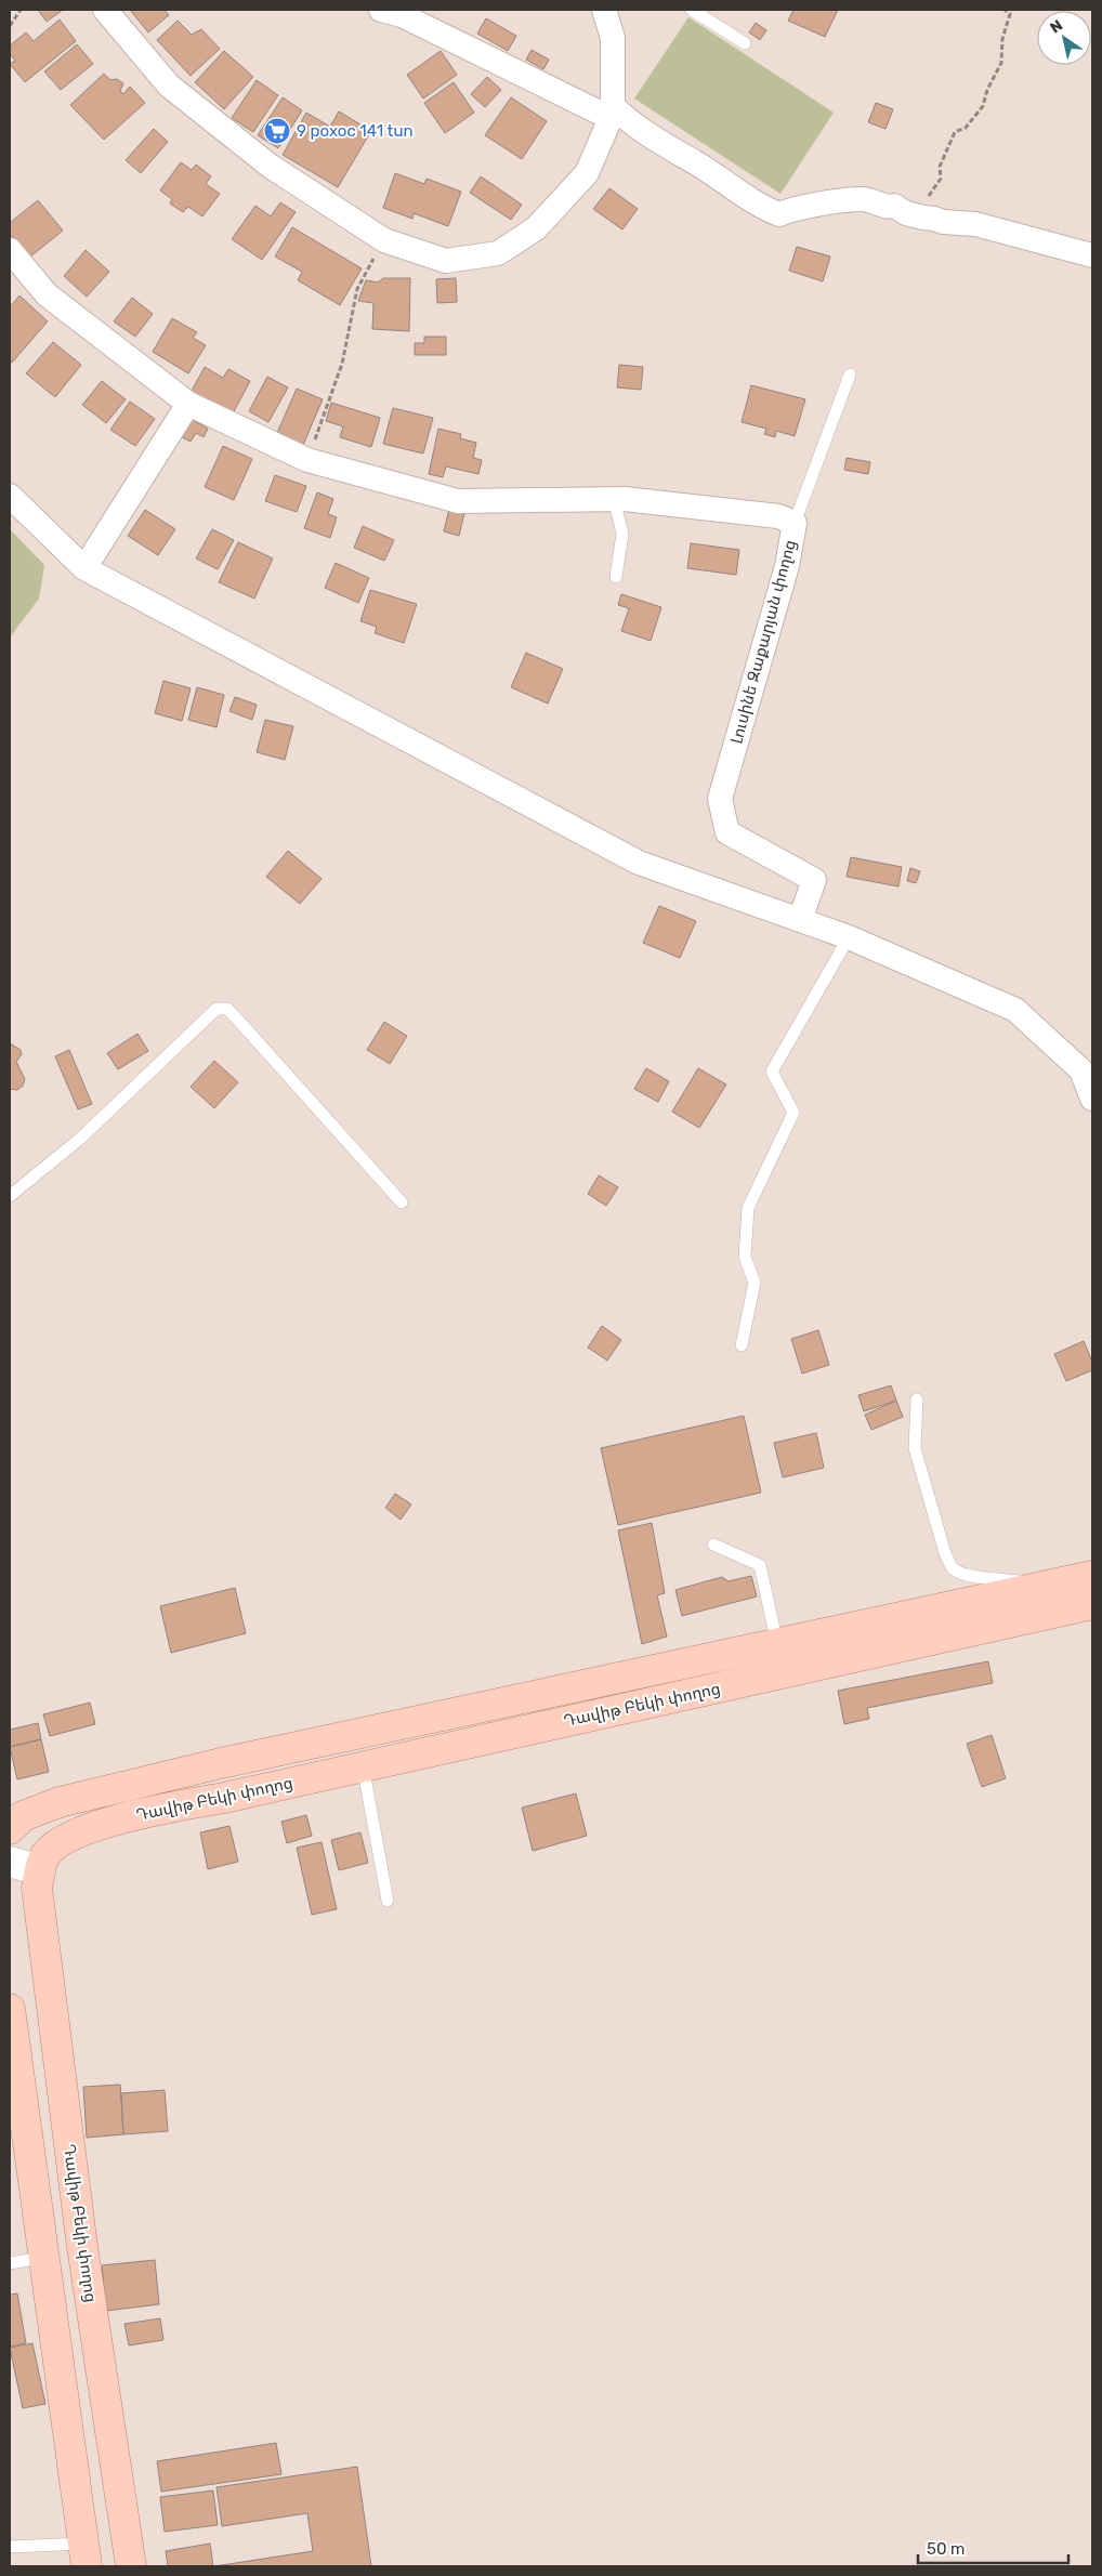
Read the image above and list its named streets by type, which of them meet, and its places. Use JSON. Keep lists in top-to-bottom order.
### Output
{
  "streets": {
    "main road": ["Դավիթ Բեկի փողոց"],
    "street": ["Լուսինե Զաքարյան փողոց"]
  },
  "places": {
    "supermarket": ["9 poxoc 141 tun"]
  },
  "scale_bar": "50 m",
  "north": "top left"
}
